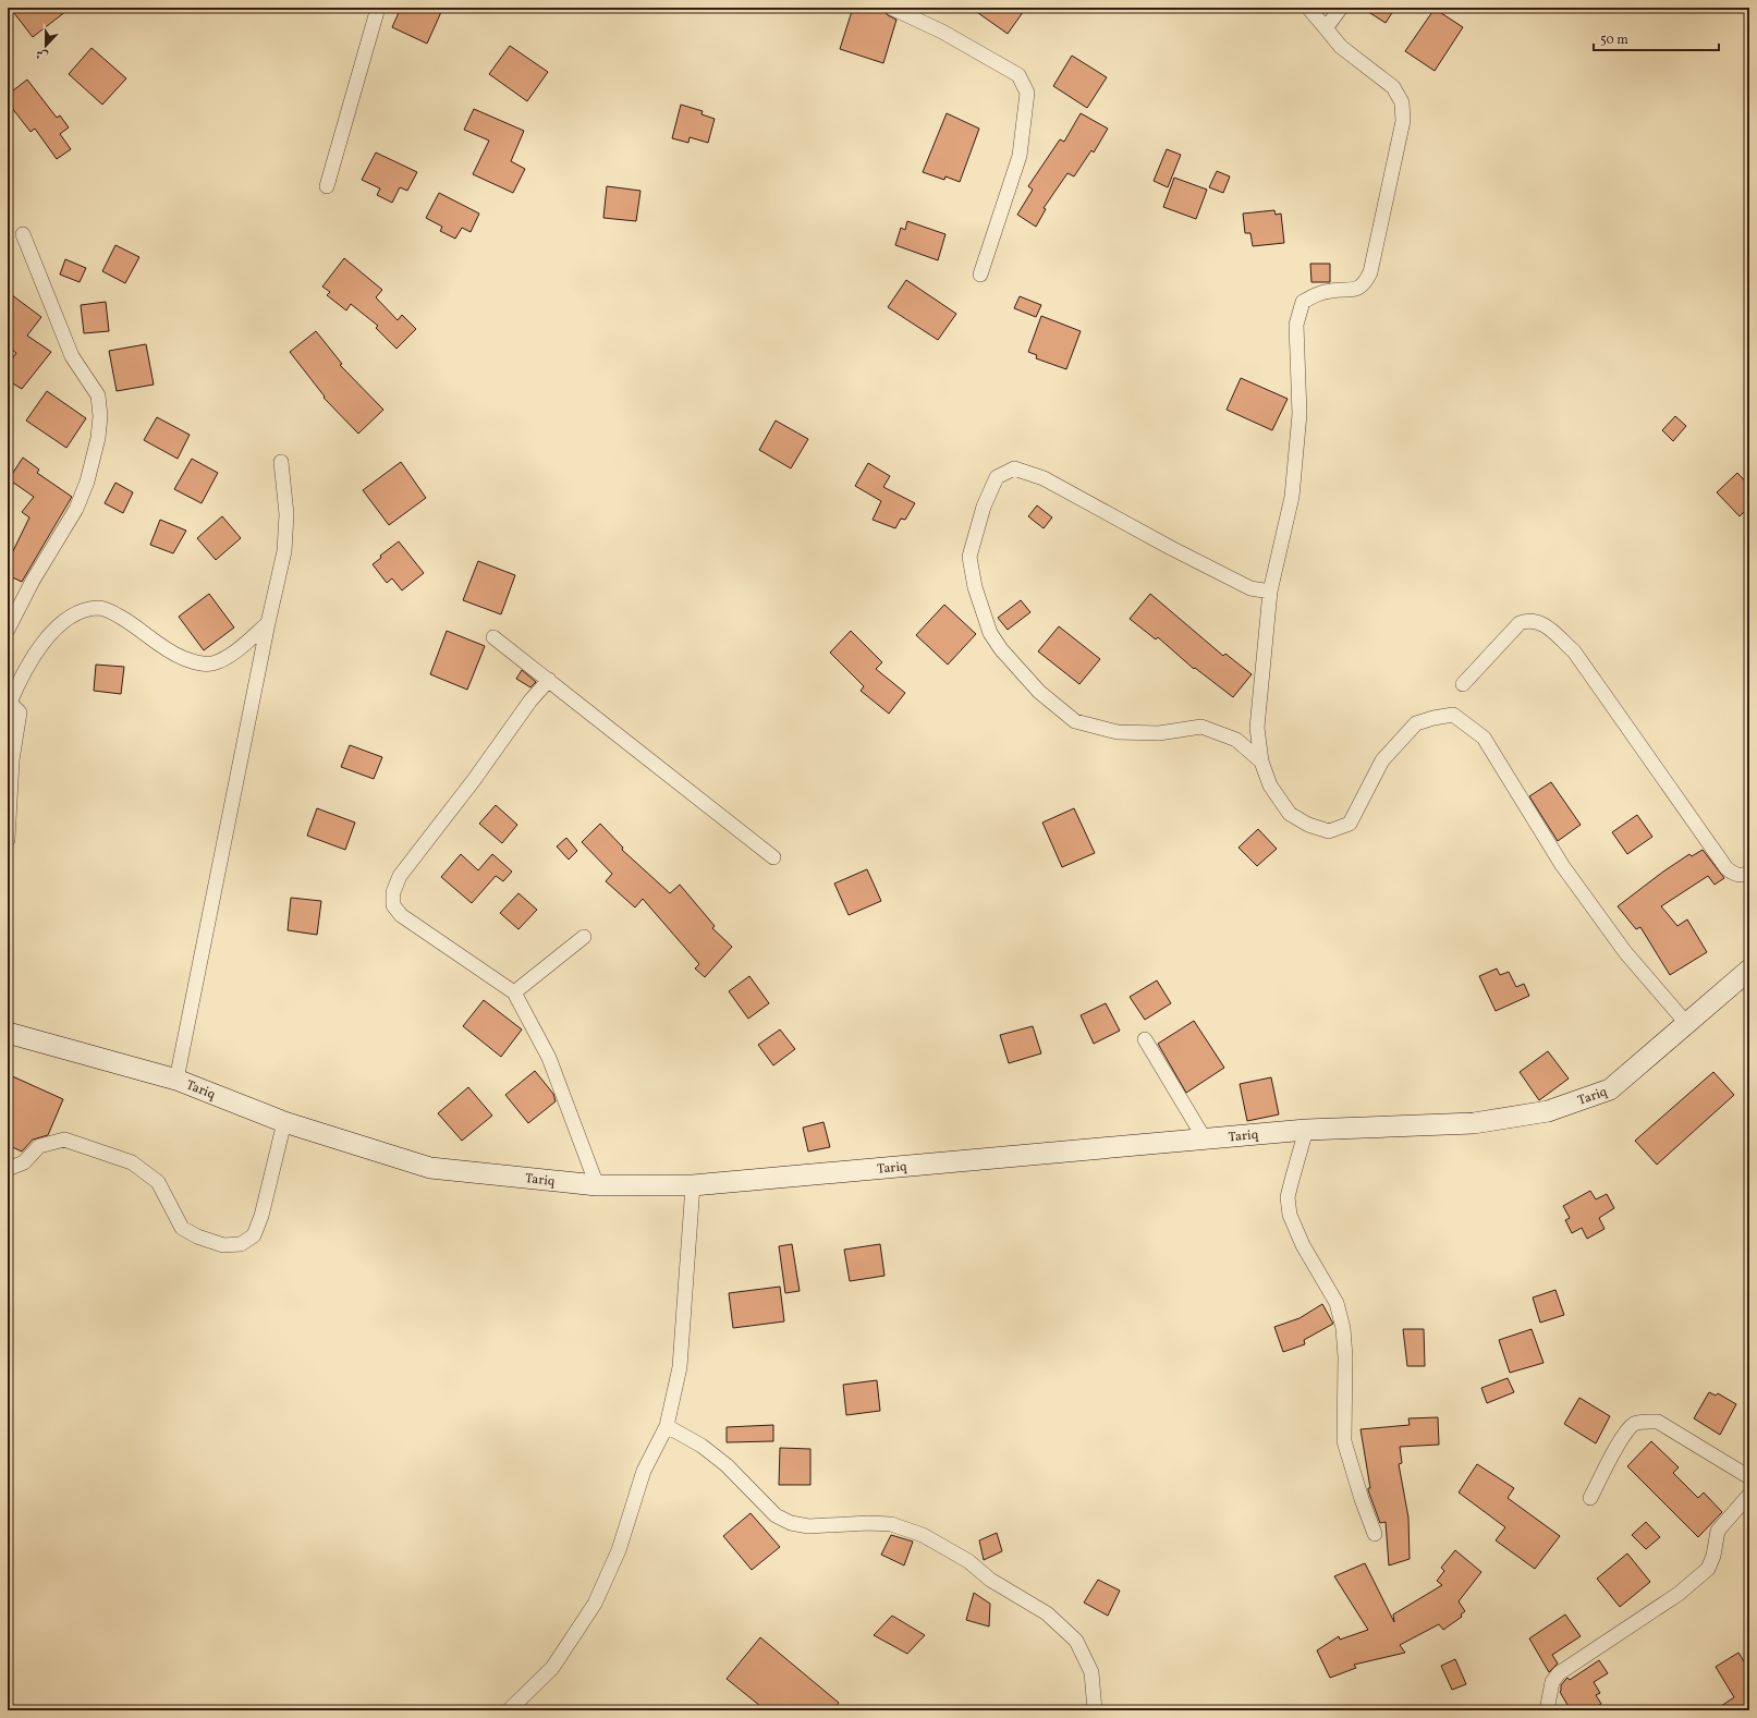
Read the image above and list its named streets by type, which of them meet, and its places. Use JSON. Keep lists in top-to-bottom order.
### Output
{
  "streets": {
    "main road": ["Tariq"]
  },
  "scale_bar": "50 m",
  "north": "bottom"
}
